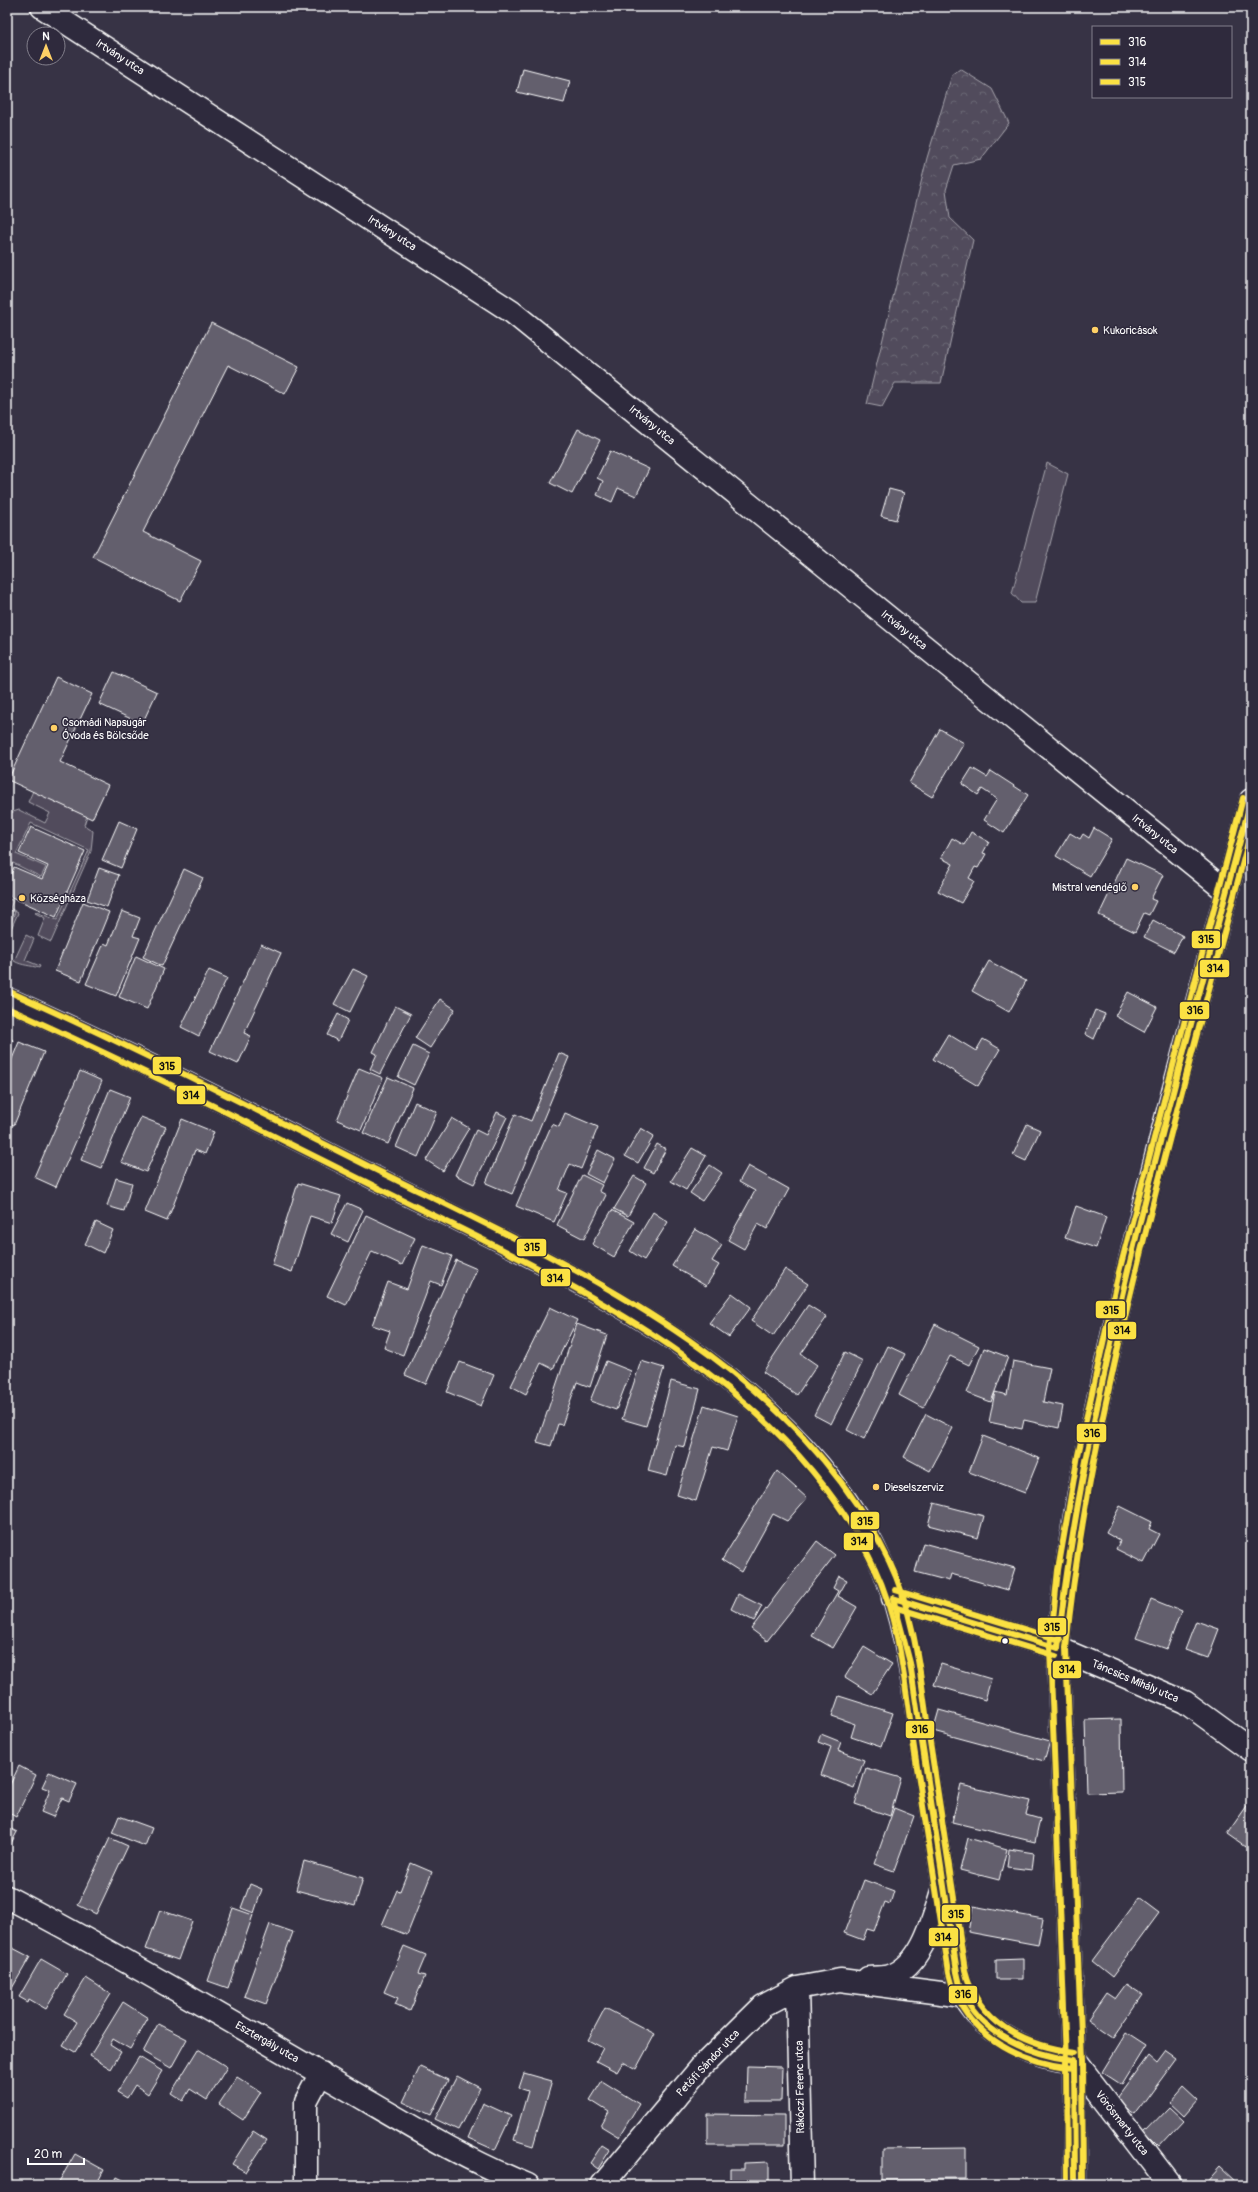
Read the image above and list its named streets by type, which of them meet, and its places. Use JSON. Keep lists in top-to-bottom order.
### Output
{
  "streets": {
    "street": [
      "Irtvány utca",
      "Táncsics Mihály utca",
      "Esztergály utca",
      "Petőfi Sándor utca",
      "Rákóczi Ferenc utca",
      "Vörösmarty utca"
    ]
  },
  "crossings": [
    ["Petőfi Sándor utca", "Rákóczi Ferenc utca"]
  ],
  "places": [
    "Kukoricások",
    "Csomádi Napsugár Óvoda és Bölcsőde",
    "Mistral vendéglő",
    "Községháza",
    "Dieselszerviz"
  ],
  "lines": ["transit line 315", "transit line 316", "transit line 314"],
  "legend": ["316", "314", "315"],
  "scale_bar": "20 m",
  "north": "top"
}
